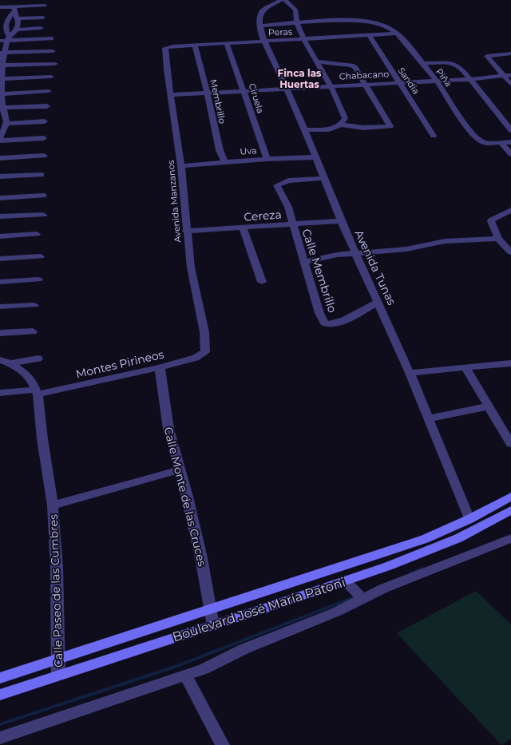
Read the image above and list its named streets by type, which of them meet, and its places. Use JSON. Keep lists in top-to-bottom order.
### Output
{
  "streets": {
    "main road": ["Boulevard José María Patoni"],
    "street": [
      "Peras",
      "Chabacano",
      "Piña",
      "Sandia",
      "Ciruela",
      "Membrillo",
      "Uva",
      "Avenida Manzanos",
      "Cereza",
      "Avenida Tunas",
      "Calle Membrillo",
      "Montes Pirineos",
      "Calle Monte de las Cruces",
      "Calle Paseo de las Cumbres"
    ]
  },
  "crossings": [
    ["Peras", "Piña"],
    ["Peras", "Sandia"],
    ["Peras", "Ciruela"],
    ["Peras", "Membrillo"],
    ["Peras", "Avenida Manzanos"],
    ["Peras", "Avenida Tunas"],
    ["Chabacano", "Piña"],
    ["Chabacano", "Sandia"],
    ["Chabacano", "Ciruela"],
    ["Chabacano", "Membrillo"],
    ["Chabacano", "Avenida Manzanos"],
    ["Chabacano", "Avenida Tunas"],
    ["Ciruela", "Uva"],
    ["Membrillo", "Uva"],
    ["Uva", "Avenida Manzanos"],
    ["Uva", "Avenida Tunas"],
    ["Avenida Manzanos", "Cereza"],
    ["Avenida Manzanos", "Montes Pirineos"],
    ["Cereza", "Avenida Tunas"],
    ["Cereza", "Calle Membrillo"],
    ["Avenida Tunas", "Calle Membrillo"],
    ["Avenida Tunas", "Boulevard José María Patoni"],
    ["Montes Pirineos", "Calle Monte de las Cruces"],
    ["Montes Pirineos", "Calle Paseo de las Cumbres"],
    ["Calle Monte de las Cruces", "Boulevard José María Patoni"],
    ["Calle Paseo de las Cumbres", "Boulevard José María Patoni"]
  ],
  "districts": ["Finca las Huertas"]
}
